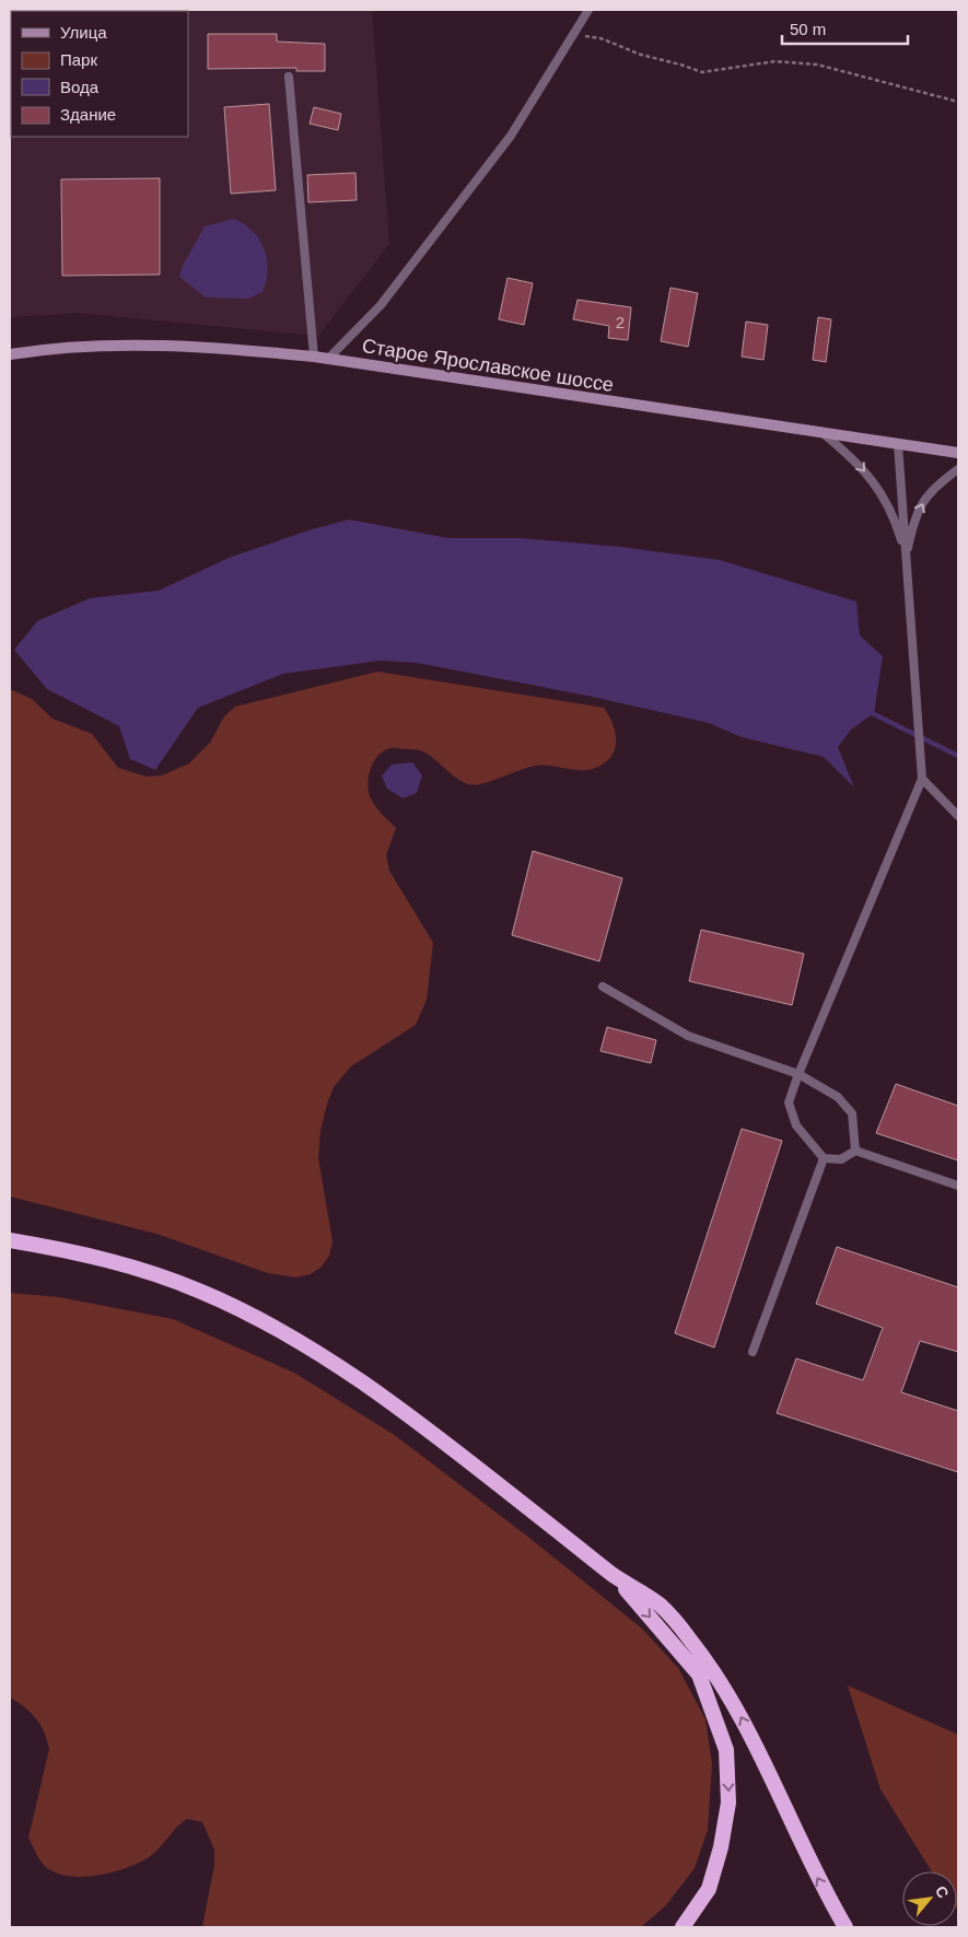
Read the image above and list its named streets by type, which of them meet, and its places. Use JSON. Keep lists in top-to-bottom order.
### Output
{
  "streets": {
    "main road": ["Старое Ярославское шоссе"]
  },
  "house_numbers": ["2"],
  "legend": [
    "Улица",
    "Парк",
    "Вода",
    "Здание"
  ],
  "scale_bar": "50 m",
  "north": "top right"
}
